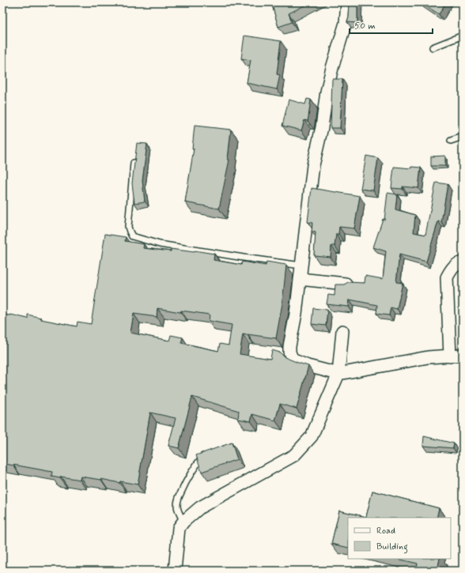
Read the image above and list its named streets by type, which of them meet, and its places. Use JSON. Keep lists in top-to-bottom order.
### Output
{
  "legend": ["Road", "Building"],
  "scale_bar": "50 m"
}
